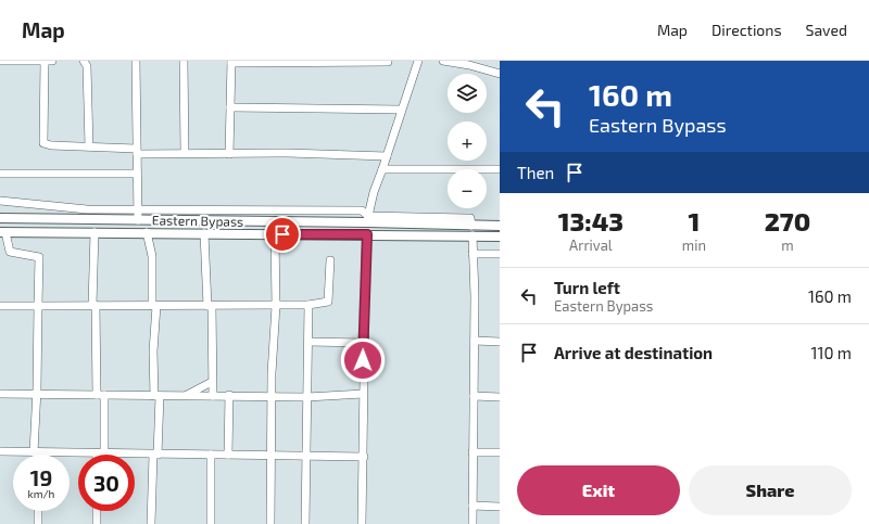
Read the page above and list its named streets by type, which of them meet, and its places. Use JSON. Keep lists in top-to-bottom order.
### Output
{
  "streets": {
    "main road": ["Eastern Bypass"]
  },
  "page": {
    "header": "Map",
    "nav": ["Map", "Directions", "Saved"],
    "turn": ["160 m", "Eastern Bypass"],
    "map_buttons": ["+", "−"],
    "then": "Then",
    "eta": [
      "13:43",
      "Arrival",
      "1",
      "min",
      "270",
      "m"
    ],
    "list": [
      {
        "name": "Turn left",
        "note": "Eastern Bypass",
        "value": "160 m"
      },
      {
        "name": "Arrive at destination",
        "value": "110 m"
      }
    ],
    "speed": "19 km/h",
    "limit": "30",
    "buttons": ["Exit", "Share"]
  }
}
